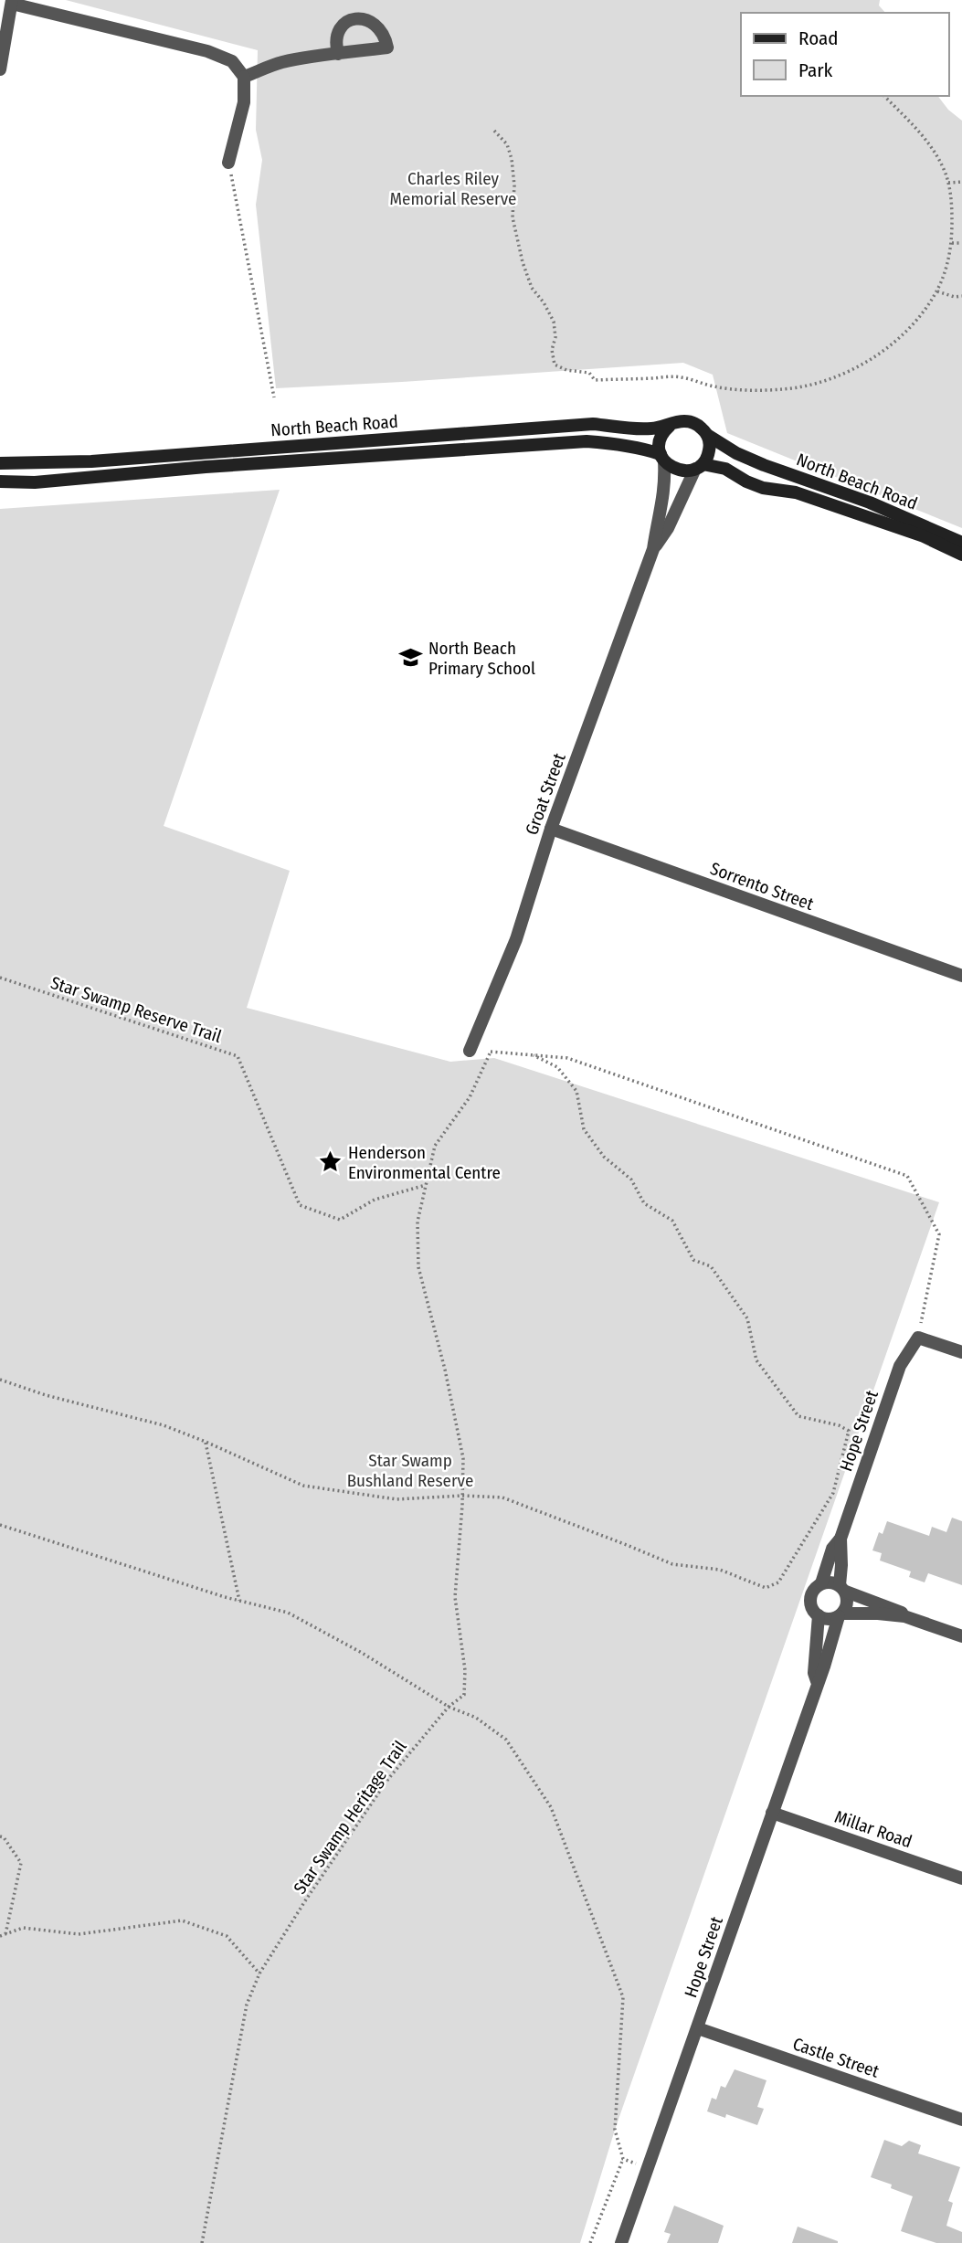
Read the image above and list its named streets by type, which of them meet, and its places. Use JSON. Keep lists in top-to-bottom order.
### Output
{
  "streets": {
    "main road": ["North Beach Road"],
    "street": [
      "Groat Street",
      "Sorrento Street",
      "Hope Street",
      "Millar Road",
      "Castle Street"
    ],
    "path": ["Star Swamp Reserve Trail", "Star Swamp Heritage Trail"]
  },
  "crossings": [
    ["North Beach Road", "Groat Street"],
    ["Groat Street", "Sorrento Street"],
    ["Star Swamp Reserve Trail", "Star Swamp Heritage Trail"],
    ["Hope Street", "Millar Road"],
    ["Hope Street", "Castle Street"]
  ],
  "parks": ["Charles Riley Memorial Reserve", "Star Swamp Bushland Reserve"],
  "places": {
    "school or university": ["North Beach Primary School"],
    "place": ["Henderson Environmental Centre"]
  },
  "legend": ["Road", "Park"]
}
